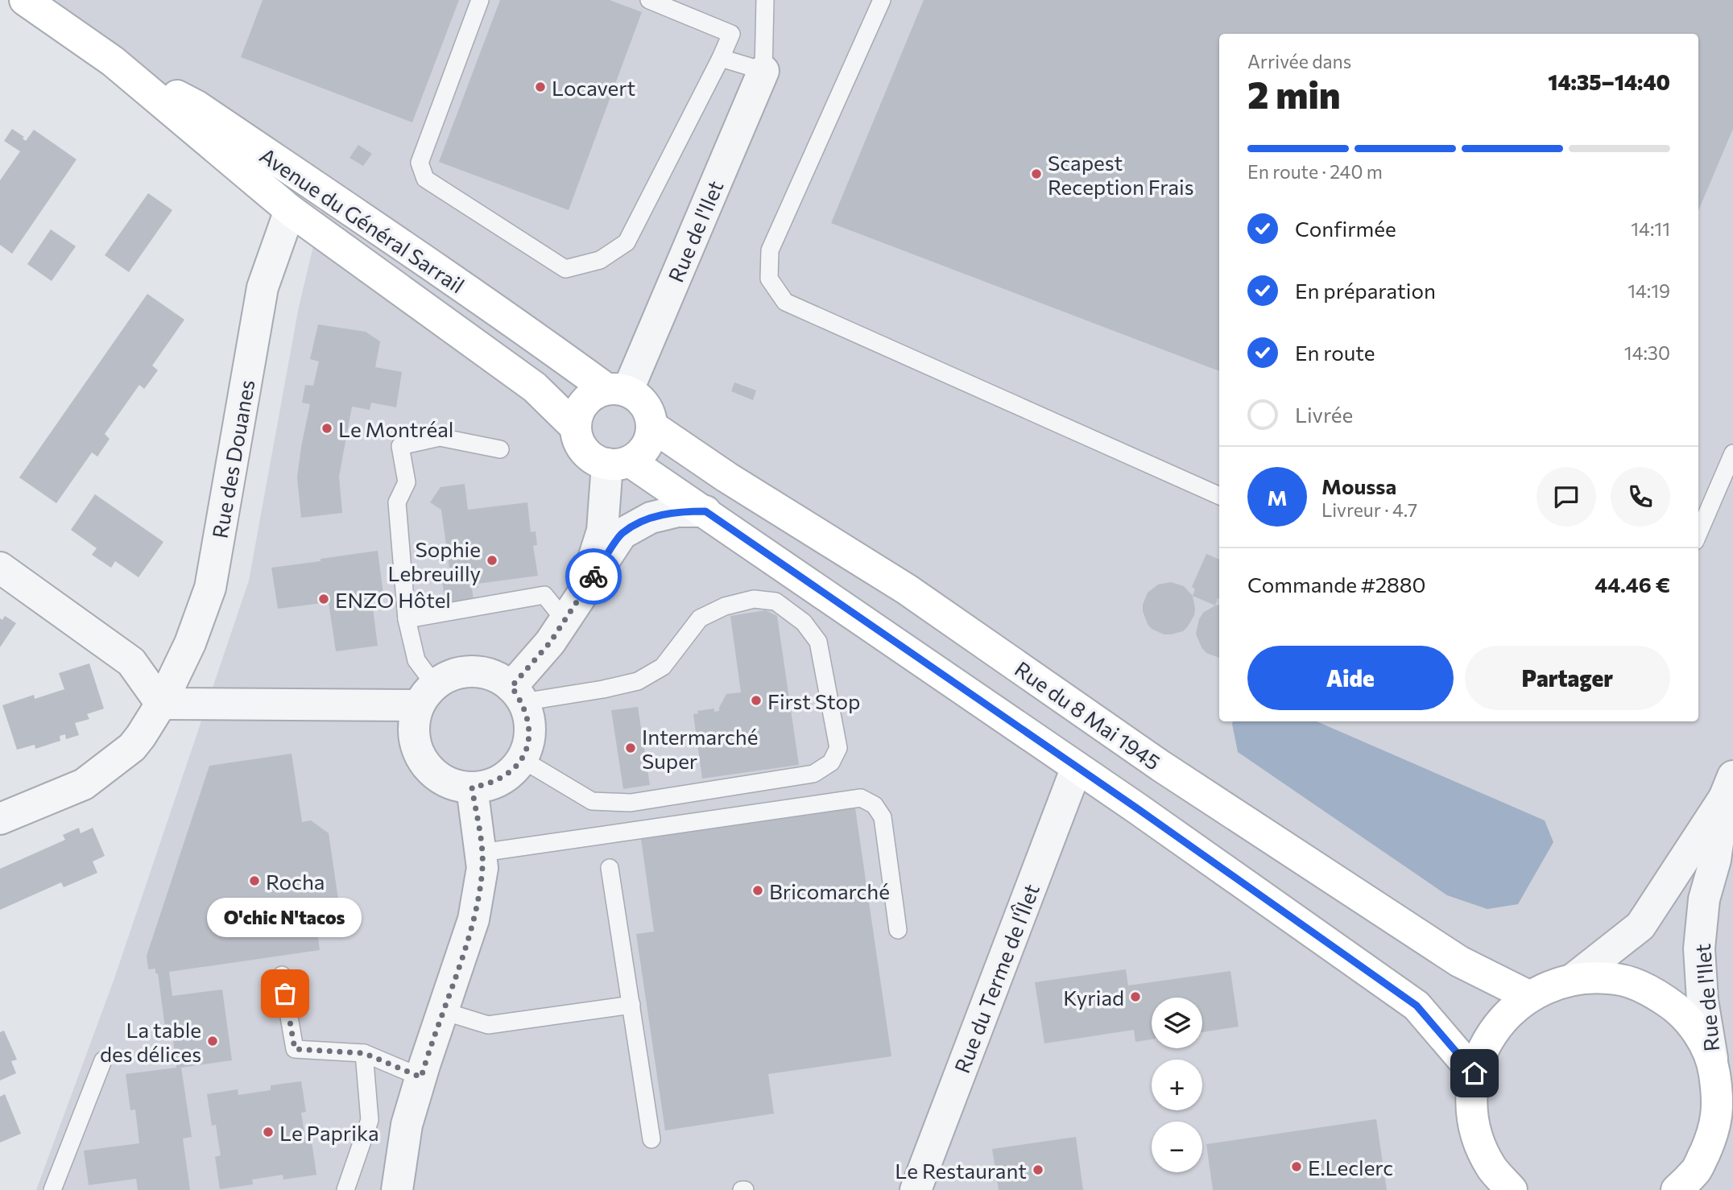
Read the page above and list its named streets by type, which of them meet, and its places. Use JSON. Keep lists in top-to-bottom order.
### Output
{
  "streets": {
    "main road": ["Avenue du Général Sarrail", "Rue du 8 Mai 1945"],
    "street": ["Rue de l'Ilet", "Rue des Douanes", "Rue du Terme de l'Îlet"]
  },
  "crossings": [
    ["Avenue du Général Sarrail", "Rue de l'Ilet"],
    ["Avenue du Général Sarrail", "Rue des Douanes"],
    ["Avenue du Général Sarrail", "Rue du 8 Mai 1945"],
    ["Rue de l'Ilet", "Rue du 8 Mai 1945"]
  ],
  "places": [
    "Locavert",
    "Scapest Reception Frais",
    "Le Montréal",
    "Sophie Lebreuilly",
    "ENZO Hôtel",
    "First Stop",
    "Intermarché Super",
    "Rocha",
    "Bricomarché",
    "O'chic N'tacos",
    "Kyriad",
    "La table des délices",
    "Le Paprika",
    "E.Leclerc",
    "Le Restaurant"
  ],
  "page": {
    "heading": ["2 min", "Arrivée dans", "14:35–14:40"],
    "panel": [
      "Moussa",
      "Livreur · 4.7",
      "Commande #2880",
      "44.46 €"
    ],
    "bar": "En route · 240 m",
    "list": [
      ["Confirmée", "14:11"],
      ["En préparation", "14:19"],
      ["En route", "14:30"],
      "Livrée"
    ],
    "round": "M",
    "buttons": ["Aide", "Partager"],
    "bubble": "O'chic N'tacos",
    "map_buttons": ["+", "−"]
  }
}
